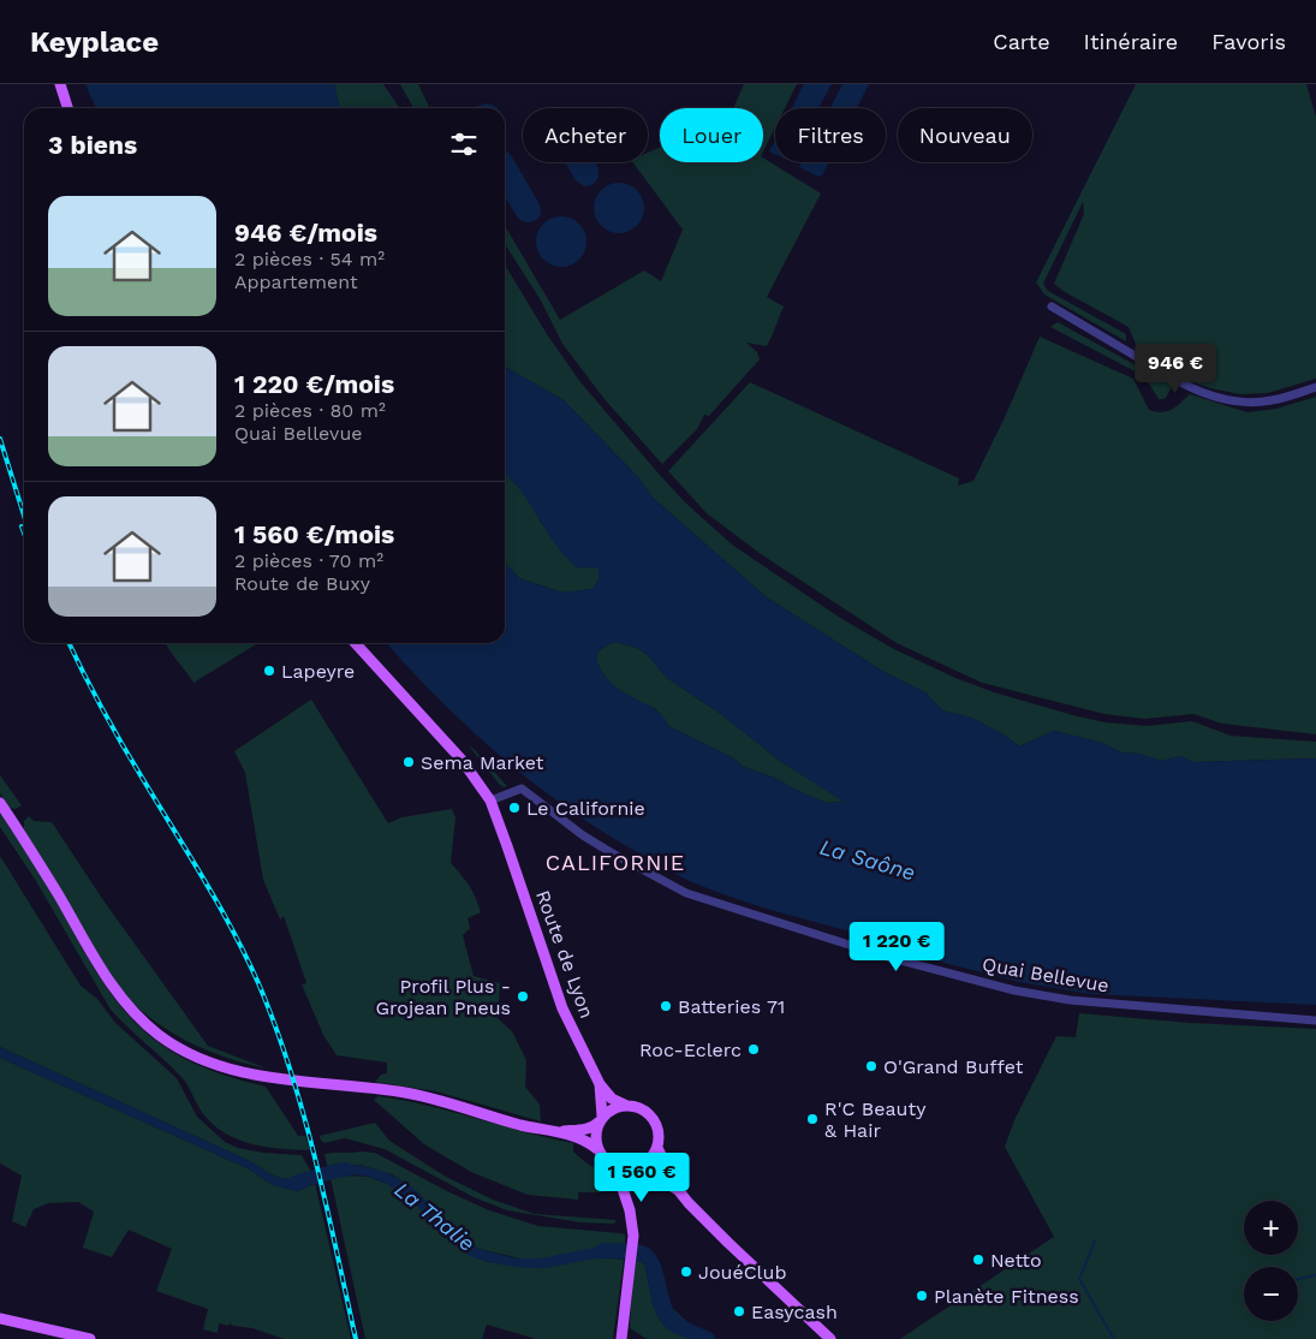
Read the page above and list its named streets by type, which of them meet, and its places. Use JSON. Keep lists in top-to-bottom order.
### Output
{
  "streets": {
    "main road": ["Route de Lyon"],
    "street": ["Quai Bellevue"]
  },
  "crossings": [
    ["Route de Lyon", "Quai Bellevue"]
  ],
  "districts": ["CALIFORNIE"],
  "water": ["La Saône", "La Thalie"],
  "places": [
    "Lapeyre",
    "Sema Market",
    "Le Californie",
    "Profil Plus - Grojean Pneus",
    "Batteries 71",
    "Roc-Eclerc",
    "O'Grand Buffet",
    "R'C Beauty & Hair",
    "Netto",
    "JouéClub",
    "Planète Fitness",
    "Easycash"
  ],
  "page": {
    "header": "Keyplace",
    "nav": ["Carte", "Itinéraire", "Favoris"],
    "chip": [
      "Acheter",
      "Louer",
      "Filtres",
      "Nouveau"
    ],
    "heading": "3 biens",
    "list": [
      {
        "name": "946 €/mois",
        "note": "2 pièces · 54 m² · Appartement"
      },
      {
        "name": "1 220 €/mois",
        "note": "2 pièces · 80 m² · Quai Bellevue"
      },
      {
        "name": "1 560 €/mois",
        "note": "2 pièces · 70 m² · Route de Buxy"
      }
    ],
    "price": ["946 €", "1 220 €", "1 560 €"],
    "map_buttons": ["+", "−"]
  }
}
